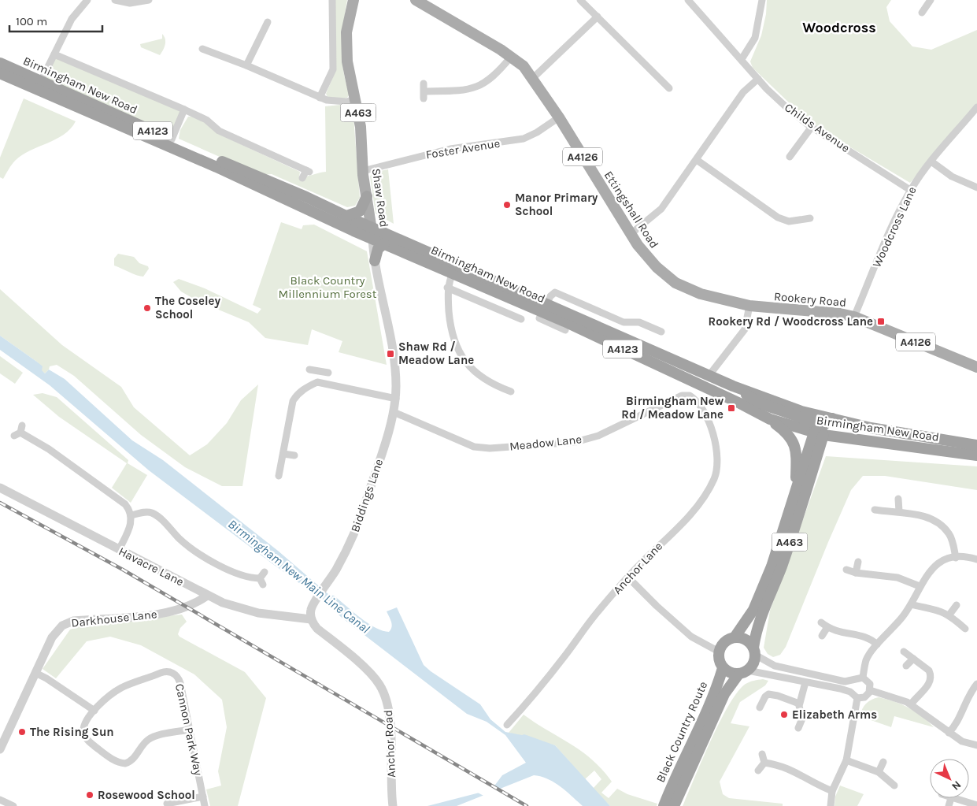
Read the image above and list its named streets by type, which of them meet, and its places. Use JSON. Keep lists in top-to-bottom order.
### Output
{
  "streets": {
    "highway": [
      "Birmingham New Road",
      "A463",
      "A4123",
      "Black Country Route"
    ],
    "main road": [
      "A4126",
      "Shaw Road",
      "Ettingshall Road",
      "Rookery Road"
    ],
    "street": [
      "Childs Avenue",
      "Foster Avenue",
      "Woodcross Lane",
      "Meadow Lane",
      "Biddings Lane",
      "Havacre Lane",
      "Anchor Lane",
      "Darkhouse Lane",
      "Cannon Park Way",
      "Anchor Road"
    ]
  },
  "crossings": [
    ["Birmingham New Road", "A463"],
    ["Birmingham New Road", "A4123"],
    ["Birmingham New Road", "Shaw Road"],
    ["Birmingham New Road", "Black Country Route"],
    ["A463", "A4123"],
    ["A463", "Black Country Route"],
    ["Childs Avenue", "Woodcross Lane"],
    ["A4123", "Black Country Route"],
    ["Foster Avenue", "Shaw Road"],
    ["Foster Avenue", "Ettingshall Road"],
    ["Shaw Road", "Biddings Lane"],
    ["Ettingshall Road", "Rookery Road"],
    ["Woodcross Lane", "Rookery Road"],
    ["Meadow Lane", "Biddings Lane"],
    ["Meadow Lane", "Anchor Lane"],
    ["Biddings Lane", "Havacre Lane"],
    ["Biddings Lane", "Anchor Road"],
    ["Havacre Lane", "Darkhouse Lane"],
    ["Havacre Lane", "Anchor Road"]
  ],
  "districts": ["Woodcross"],
  "water": ["Birmingham New Main Line Canal"],
  "parks": ["Black Country Millennium Forest"],
  "places": {
    "other": [
      "Manor Primary School",
      "The Coseley School",
      "Elizabeth Arms",
      "The Rising Sun",
      "Rosewood School"
    ],
    "transit": ["Rookery Rd / Woodcross Lane", "Shaw Rd / Meadow Lane", "Birmingham New Rd / Meadow Lane"]
  },
  "scale_bar": "100 m",
  "north": "bottom right"
}
